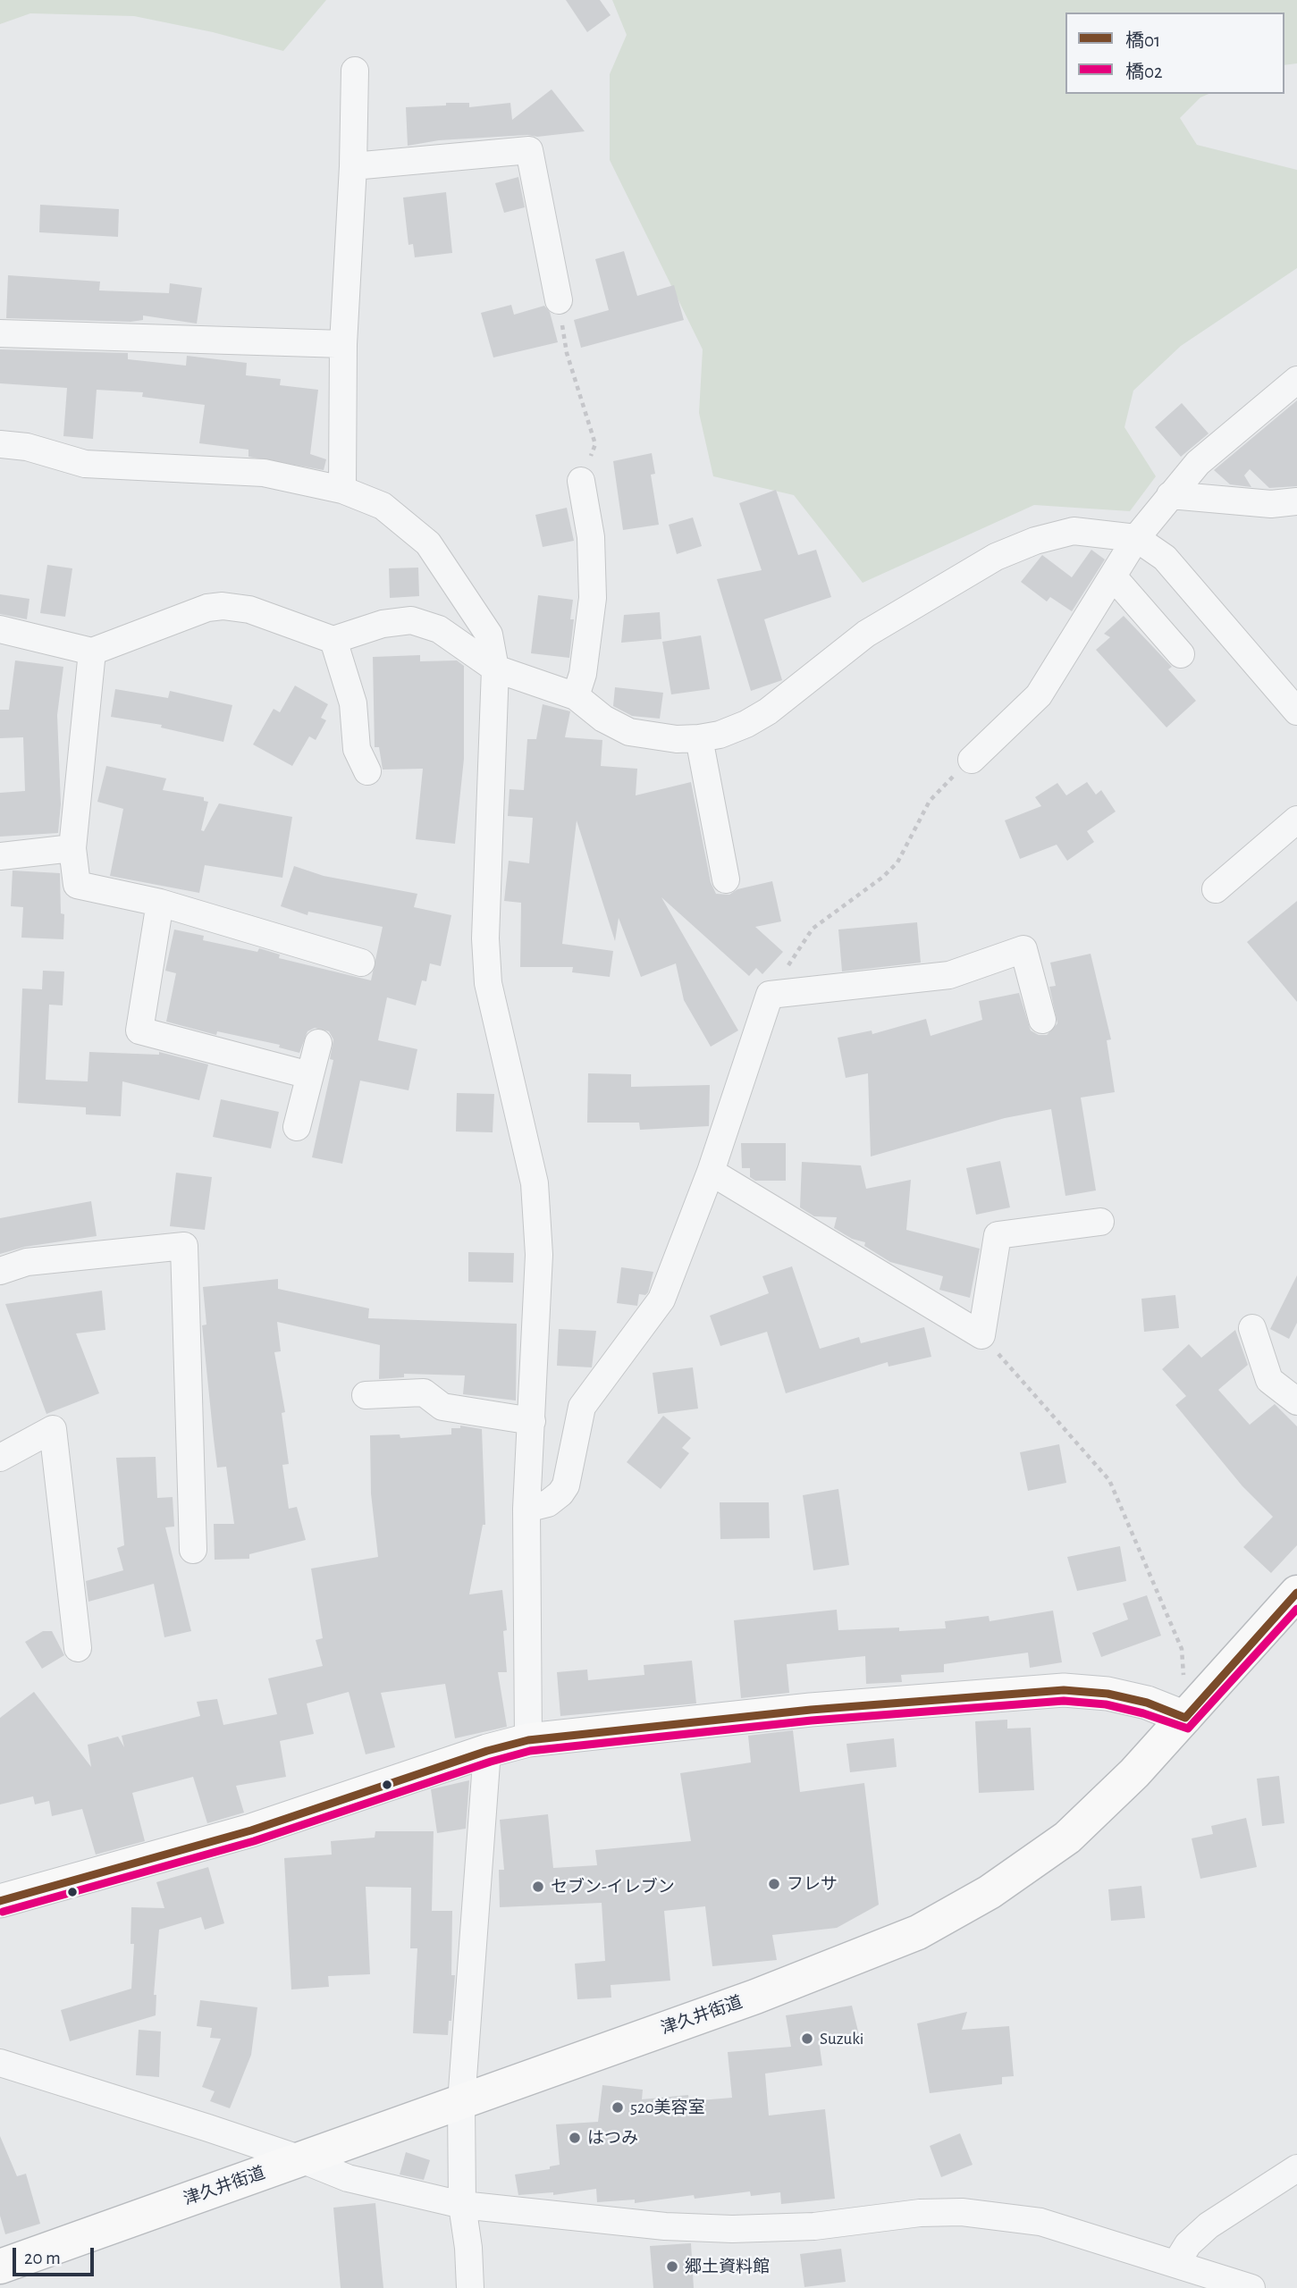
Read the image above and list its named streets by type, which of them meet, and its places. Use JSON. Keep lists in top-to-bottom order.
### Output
{
  "streets": {
    "highway": ["津久井街道"]
  },
  "places": [
    "フレサ",
    "セブン-イレブン",
    "Suzuki",
    "520美容室",
    "はつみ",
    "郷土資料館"
  ],
  "lines": ["transit line 橋01", "transit line 橋02"],
  "legend": ["橋01", "橋02"],
  "scale_bar": "20 m"
}
